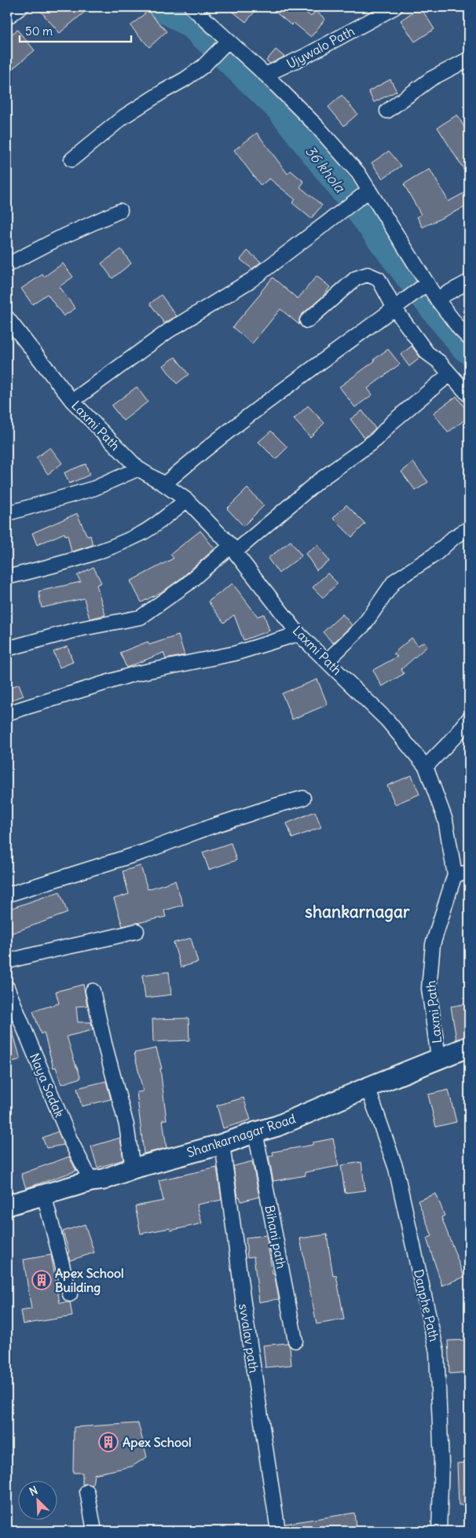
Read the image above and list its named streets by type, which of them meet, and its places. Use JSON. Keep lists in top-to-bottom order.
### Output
{
  "streets": {
    "street": [
      "Ujywalo Path",
      "Laxmi Path",
      "Naya Sadak",
      "Shankarnagar Road",
      "Bihani path",
      "Danphe Path",
      "svvalav path"
    ]
  },
  "crossings": [
    ["Laxmi Path", "Shankarnagar Road"],
    ["Naya Sadak", "Shankarnagar Road"],
    ["Shankarnagar Road", "Bihani path"],
    ["Shankarnagar Road", "Danphe Path"],
    ["Shankarnagar Road", "svvalav path"]
  ],
  "districts": ["shankarnagar"],
  "water": ["36 khola"],
  "places": {
    "building": ["Apex School Building", "Apex School"]
  },
  "scale_bar": "50 m",
  "north": "top left"
}
